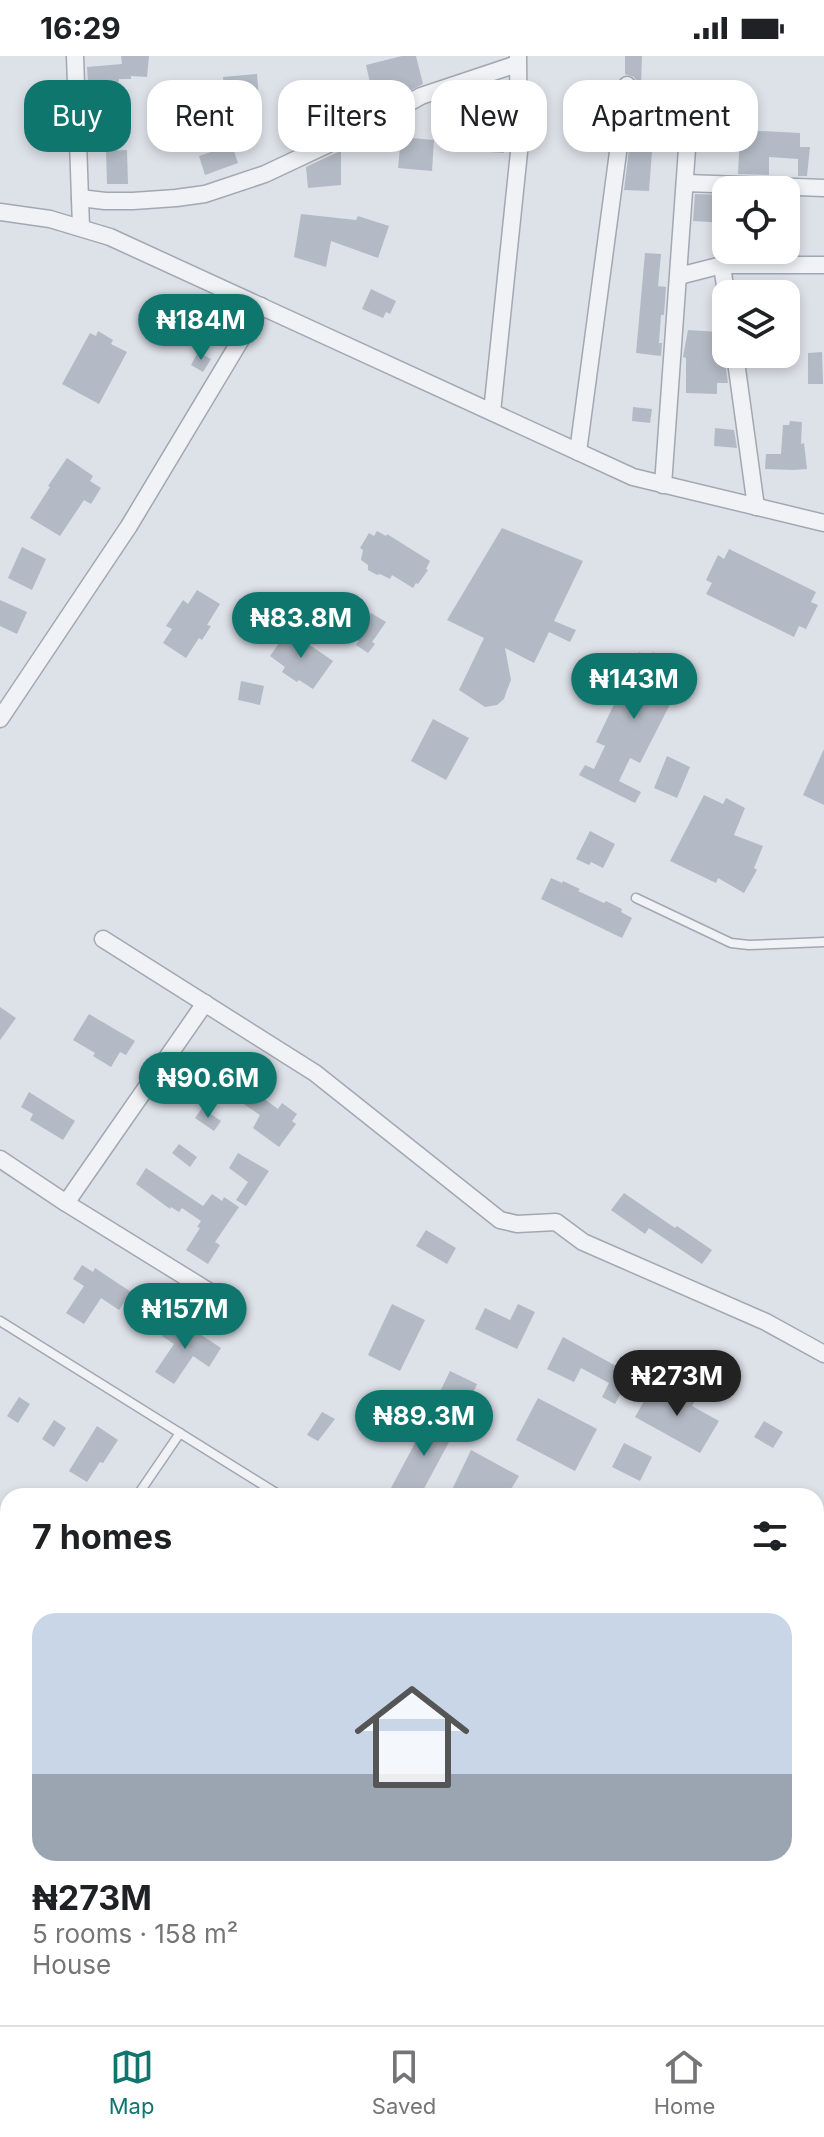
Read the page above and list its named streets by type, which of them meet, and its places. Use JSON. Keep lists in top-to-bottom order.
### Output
{
  "page": {
    "status": "16:29",
    "chip": [
      "Buy",
      "Rent",
      "Filters",
      "New",
      "Apartment"
    ],
    "price": [
      "₦184M",
      "₦83.8M",
      "₦143M",
      "₦90.6M",
      "₦157M",
      "₦273M",
      "₦89.3M"
    ],
    "heading": "7 homes",
    "list": [
      {
        "name": "₦273M",
        "note": "5 rooms · 158 m² · House"
      }
    ],
    "tabs": ["Map", "Saved", "Home"]
  }
}
